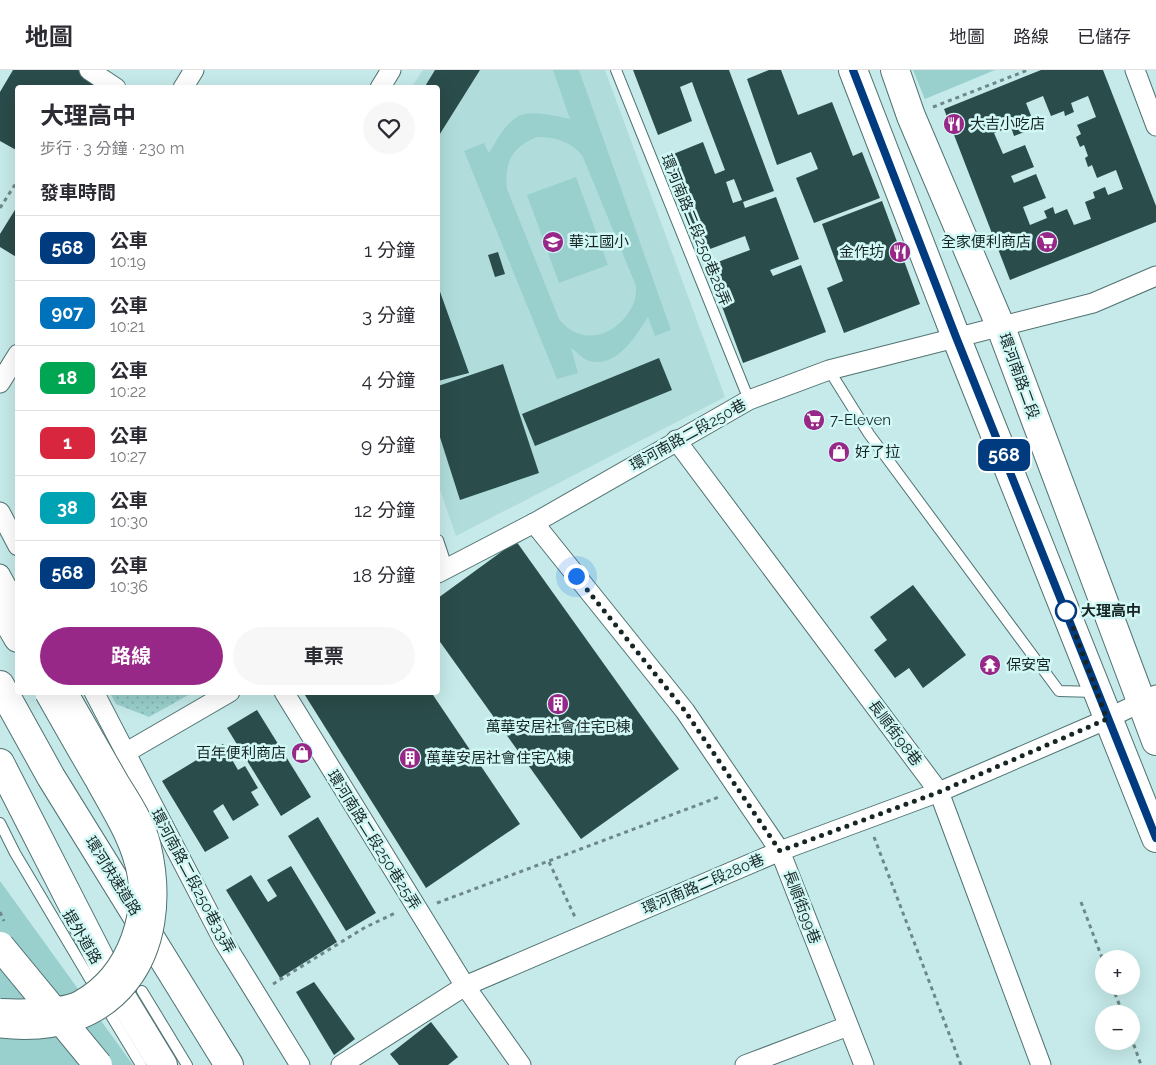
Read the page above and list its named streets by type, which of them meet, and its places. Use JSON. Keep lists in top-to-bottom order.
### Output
{
  "streets": {
    "main road": ["環河南路二段", "環河快速道路"],
    "street": [
      "環河南路二段250巷",
      "長順街98巷",
      "環河南路二段250巷25弄",
      "環河南路二段250巷33弄",
      "環河南路二段280巷",
      "長順街99巷"
    ],
    "lane": ["環河南路二段250巷28弄", "提外道路"]
  },
  "crossings": [
    ["環河南路二段250巷28弄", "環河南路二段250巷"],
    ["環河南路二段", "環河南路二段250巷"],
    ["環河南路二段", "環河南路二段280巷"],
    ["環河南路二段250巷", "長順街98巷"],
    ["環河南路二段250巷", "長順街99巷"],
    ["長順街98巷", "環河南路二段280巷"],
    ["環河南路二段250巷25弄", "環河南路二段280巷"],
    ["環河南路二段280巷", "長順街99巷"]
  ],
  "places": {
    "restaurant": ["大吉小吃店", "金作坊"],
    "school or university": ["華江國小"],
    "supermarket": ["全家便利商店", "7-Eleven"],
    "shop": ["好了拉", "百年便利商店"],
    "other": ["大理高中"],
    "temple": ["保安宮"],
    "building": ["萬華安居社會住宅B棟", "萬華安居社會住宅A棟"]
  },
  "lines": ["bus line 568"],
  "page": {
    "header": "地圖",
    "nav": ["地圖", "路線", "已儲存"],
    "on_map": "568",
    "heading": [
      ["大理高中", "步行 · 3 分鐘 · 230 m"],
      "發車時間"
    ],
    "list": [
      {
        "mark": "568",
        "name": "公車",
        "note": "10:19",
        "value": "1 分鐘"
      },
      {
        "mark": "907",
        "name": "公車",
        "note": "10:21",
        "value": "3 分鐘"
      },
      {
        "mark": "18",
        "name": "公車",
        "note": "10:22",
        "value": "4 分鐘"
      },
      {
        "mark": "1",
        "name": "公車",
        "note": "10:27",
        "value": "9 分鐘"
      },
      {
        "mark": "38",
        "name": "公車",
        "note": "10:30",
        "value": "12 分鐘"
      },
      {
        "mark": "568",
        "name": "公車",
        "note": "10:36",
        "value": "18 分鐘"
      }
    ],
    "buttons": ["路線", "車票"],
    "map_buttons": ["+", "−"]
  }
}
